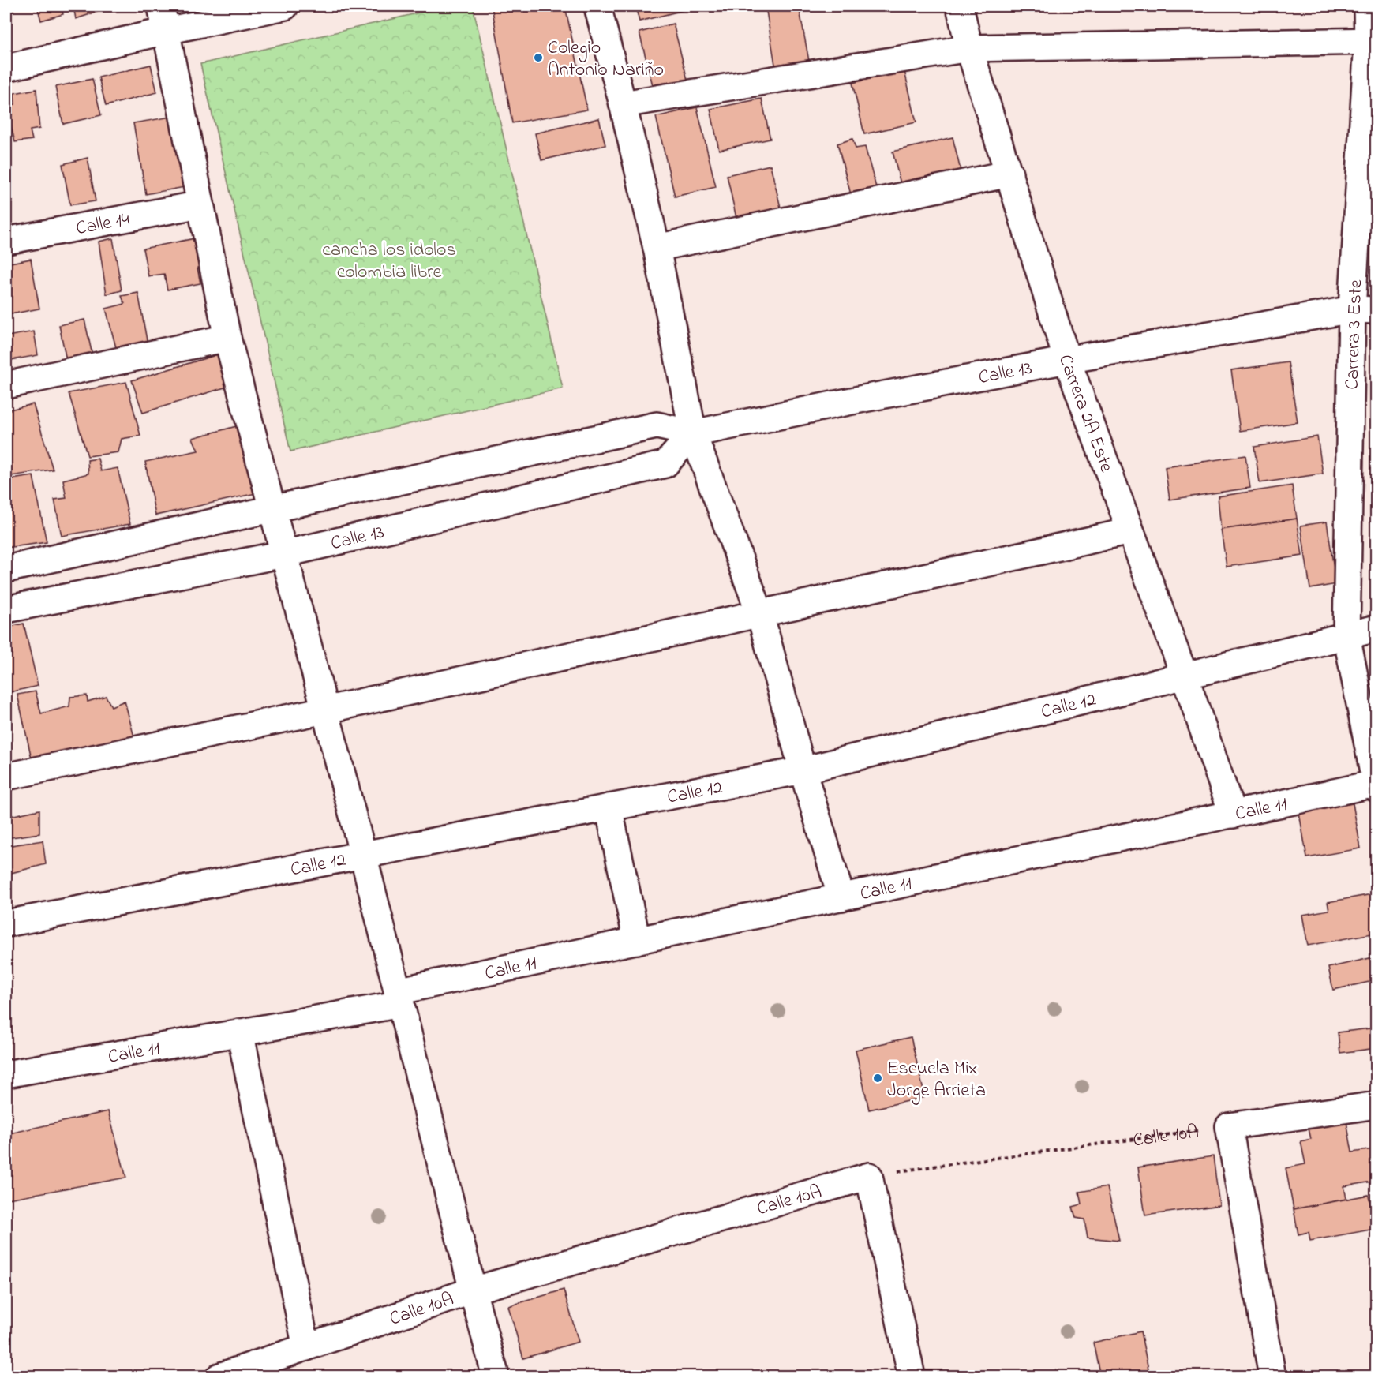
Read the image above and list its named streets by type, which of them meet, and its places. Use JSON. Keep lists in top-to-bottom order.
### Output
{
  "streets": {
    "street": [
      "Calle 14",
      "Carrera 3 Este",
      "Calle 13",
      "Carrera 2A Este",
      "Calle 12",
      "Calle 11",
      "Calle 10A"
    ]
  },
  "crossings": [
    ["Carrera 3 Este", "Calle 13"],
    ["Carrera 3 Este", "Calle 12"],
    ["Carrera 3 Este", "Calle 11"],
    ["Calle 13", "Carrera 2A Este"],
    ["Carrera 2A Este", "Calle 12"],
    ["Carrera 2A Este", "Calle 11"]
  ],
  "parks": ["cancha los idolos colombia libre"],
  "places": ["Colegio Antonio Nariño", "Escuela Mix Jorge Arrieta"]
}
